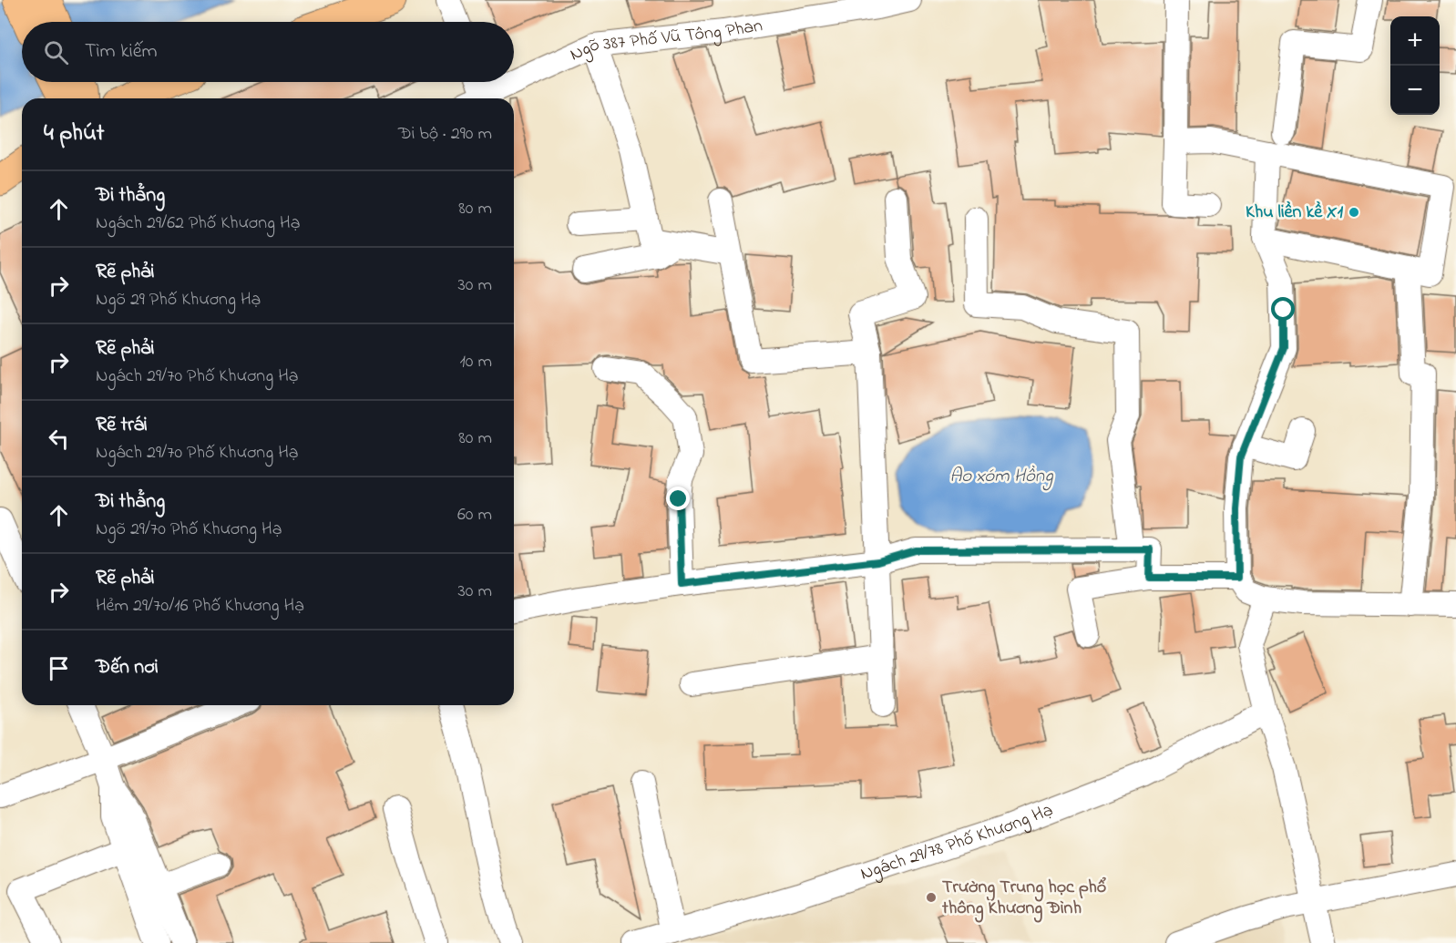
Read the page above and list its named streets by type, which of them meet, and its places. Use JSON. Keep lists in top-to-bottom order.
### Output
{
  "streets": {
    "street": ["Ngõ 387 Phố Vũ Tông Phan", "Ngách 29/78 Phố Khương Hạ"]
  },
  "water": ["Ao xóm Hồng"],
  "places": ["Khu liền kề X1", "Trường Trung học phổ thông Khương Đình"],
  "page": {
    "map_buttons": ["+", "−"],
    "search": "Tìm kiếm",
    "heading": ["4 phút", "Đi bộ · 290 m"],
    "list": [
      ["Đi thẳng", "Ngách 29/62 Phố Khương Hạ", "80 m"],
      ["Rẽ phải", "Ngõ 29 Phố Khương Hạ", "30 m"],
      ["Rẽ phải", "Ngách 29/70 Phố Khương Hạ", "10 m"],
      ["Rẽ trái", "Ngách 29/70 Phố Khương Hạ", "80 m"],
      ["Đi thẳng", "Ngõ 29/70 Phố Khương Hạ", "60 m"],
      ["Rẽ phải", "Hẻm 29/70/16 Phố Khương Hạ", "30 m"],
      "Đến nơi"
    ]
  }
}
